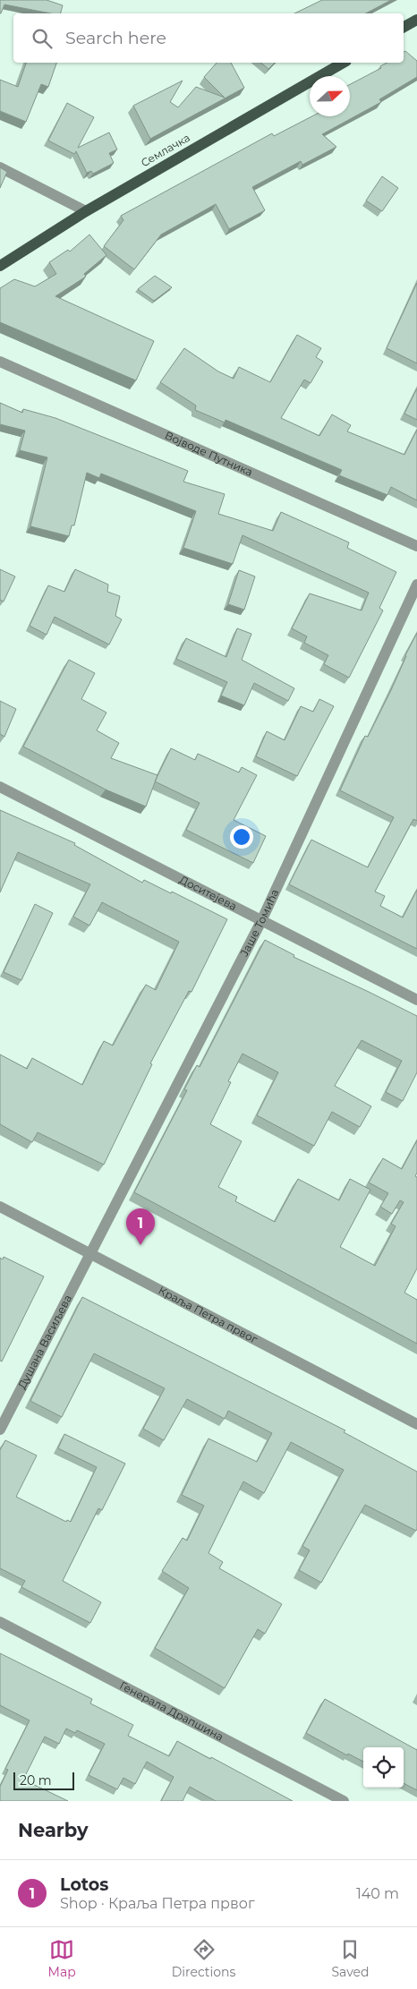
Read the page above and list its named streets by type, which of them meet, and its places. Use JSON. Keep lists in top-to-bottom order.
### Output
{
  "streets": {
    "main road": ["Семлачка"],
    "street": [
      "Војводе Путника",
      "Доситејева",
      "Јаше Томића",
      "Краља Петра првог",
      "Душана Васиљева",
      "Генерала Драпшина"
    ]
  },
  "crossings": [
    ["Доситејева", "Јаше Томића"],
    ["Јаше Томића", "Краља Петра првог"],
    ["Јаше Томића", "Душана Васиљева"],
    ["Краља Петра првог", "Душана Васиљева"]
  ],
  "scale_bar": "20 m",
  "north": "right",
  "page": {
    "search": "Search here",
    "pins": "1",
    "scale": "20 m",
    "heading": "Nearby",
    "list": [
      {
        "mark": "1",
        "name": "Lotos",
        "note": "Shop · Краља Петра првог",
        "value": "140 m"
      }
    ],
    "nav": ["Map", "Directions", "Saved"]
  }
}
